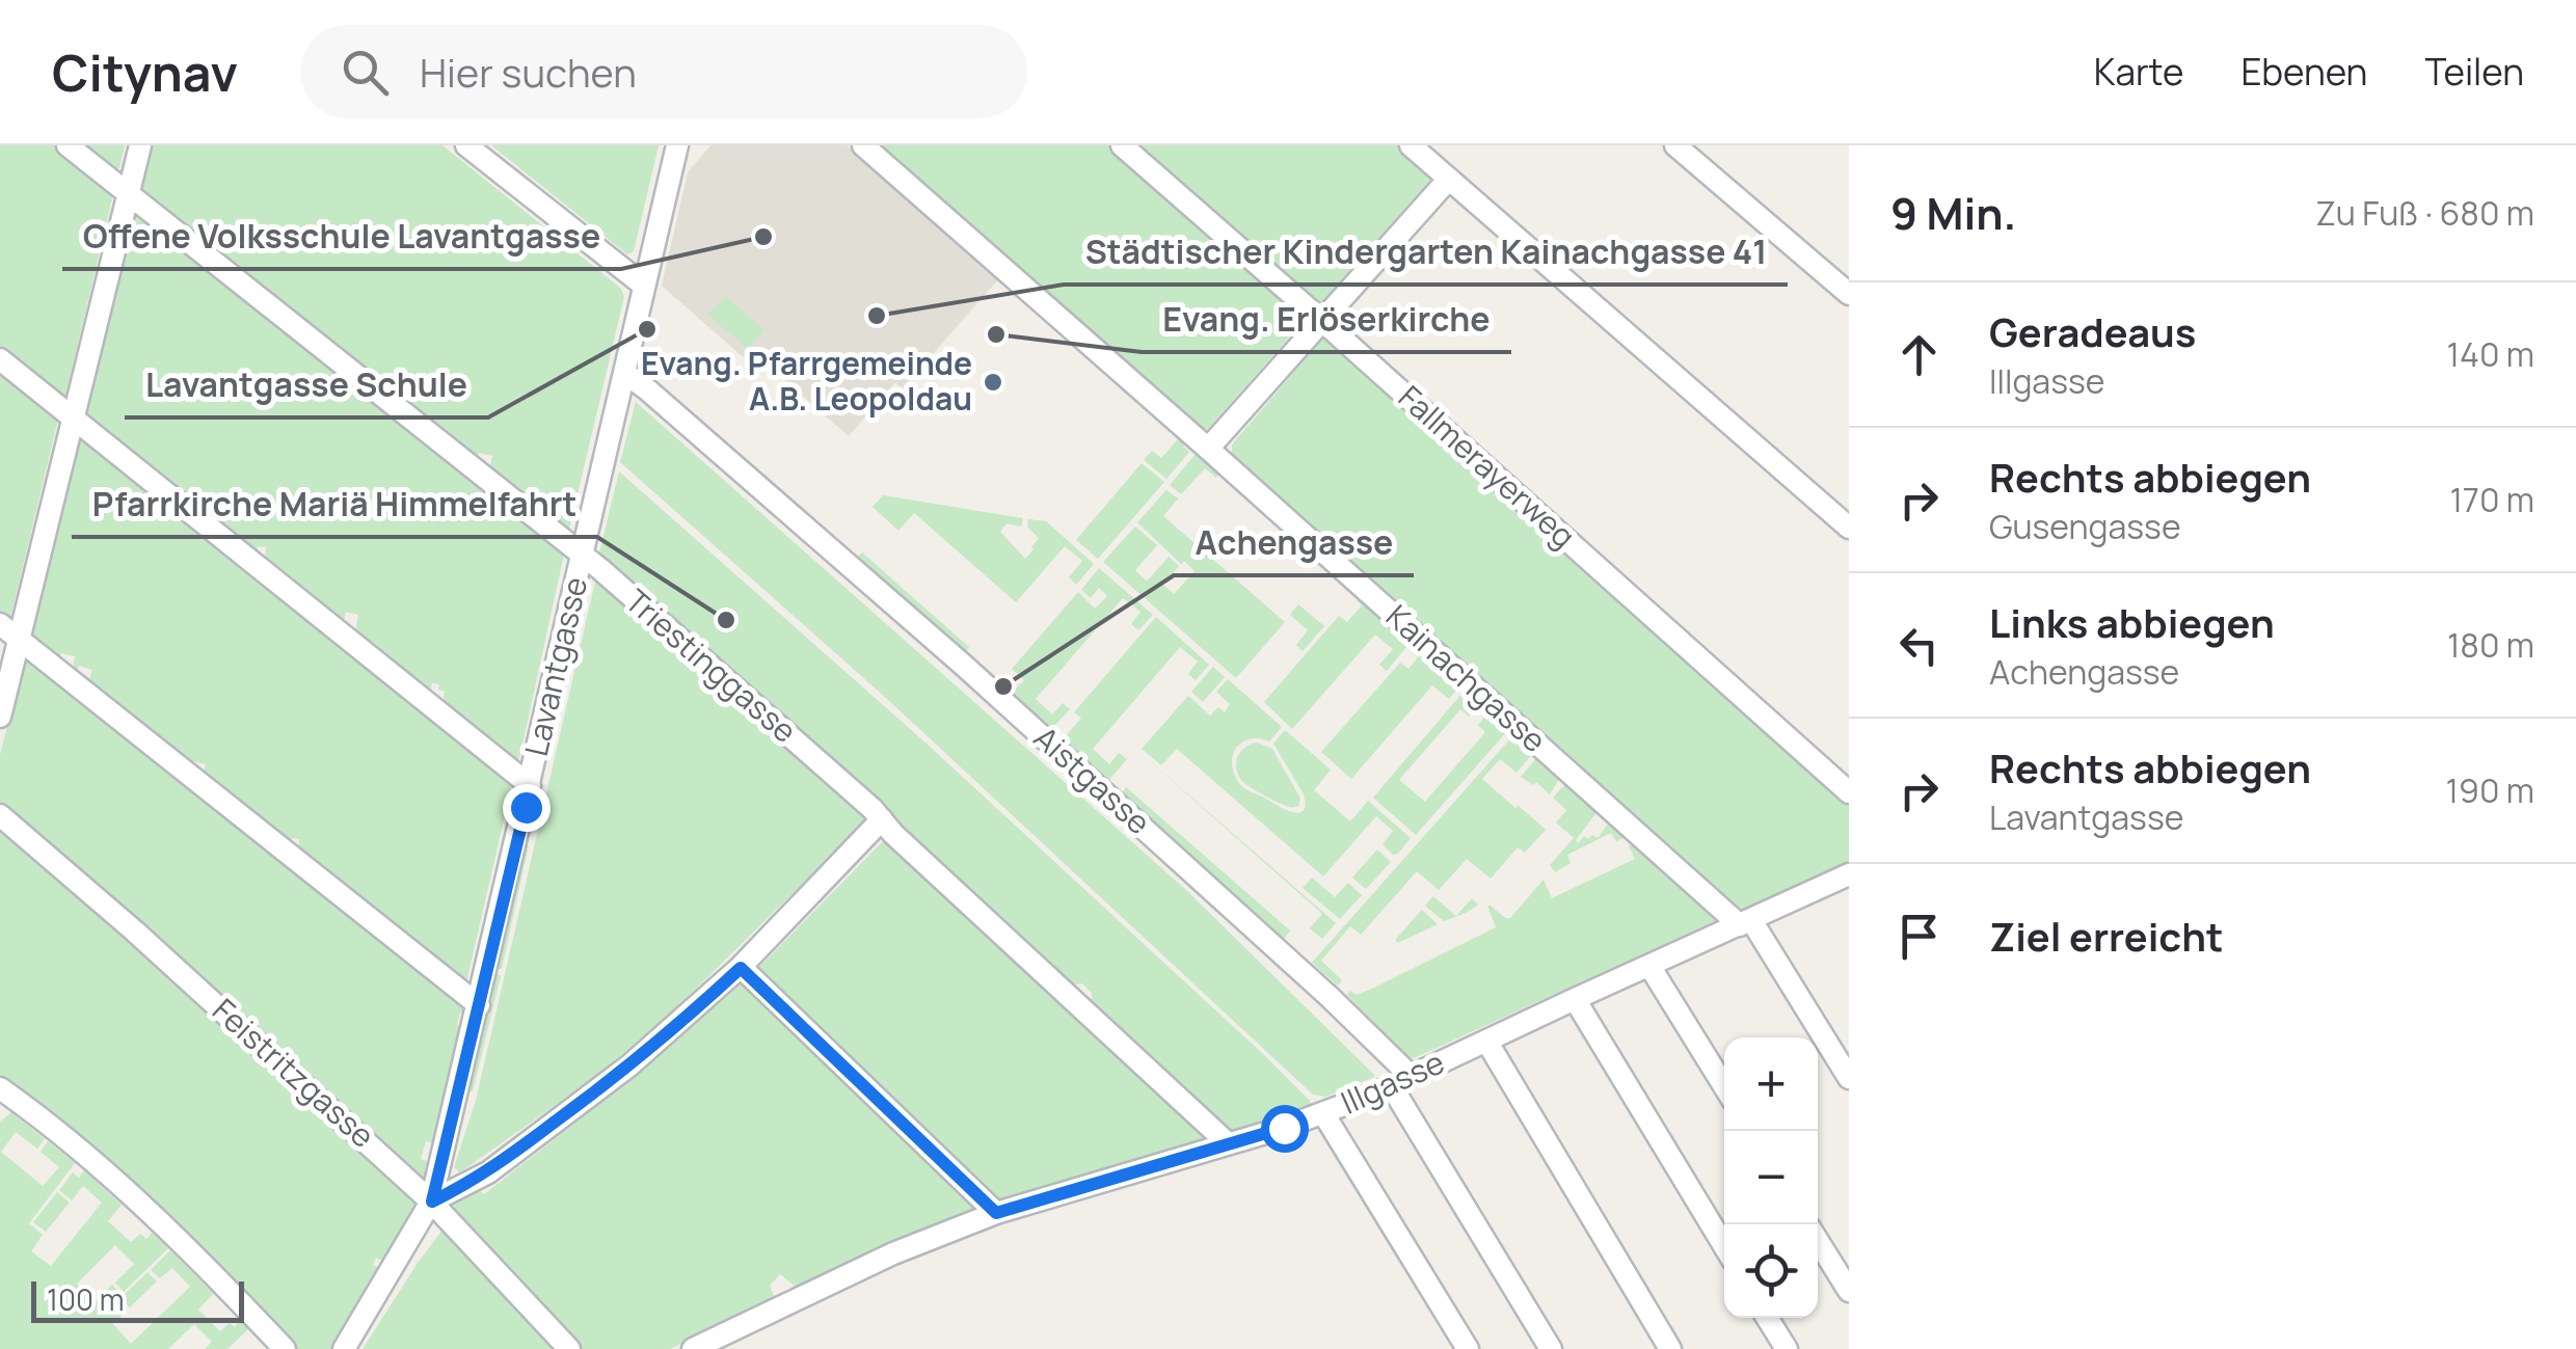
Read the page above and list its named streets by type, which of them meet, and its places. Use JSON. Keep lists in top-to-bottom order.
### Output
{
  "streets": {
    "street": [
      "Fallmerayerweg",
      "Lavantgasse",
      "Triestinggasse",
      "Kainachgasse",
      "Aistgasse",
      "Feistritzgasse",
      "Illgasse"
    ]
  },
  "crossings": [
    ["Lavantgasse", "Triestinggasse"],
    ["Lavantgasse", "Aistgasse"],
    ["Lavantgasse", "Feistritzgasse"],
    ["Triestinggasse", "Illgasse"],
    ["Kainachgasse", "Illgasse"],
    ["Aistgasse", "Illgasse"]
  ],
  "places": [
    "Offene Volksschule Lavantgasse",
    "Städtischer Kindergarten Kainachgasse 41",
    "Lavantgasse Schule",
    "Evang. Erlöserkirche",
    "Evang. Pfarrgemeinde A.B. Leopoldau",
    "Pfarrkirche Mariä Himmelfahrt",
    "Achengasse"
  ],
  "scale_bar": "100 m",
  "page": {
    "header": "Citynav",
    "search": "Hier suchen",
    "nav": ["Karte", "Ebenen", "Teilen"],
    "heading": ["9 Min.", "Zu Fuß · 680 m"],
    "list": [
      ["Geradeaus", "Illgasse", "140 m"],
      ["Rechts abbiegen", "Gusengasse", "170 m"],
      ["Links abbiegen", "Achengasse", "180 m"],
      ["Rechts abbiegen", "Lavantgasse", "190 m"],
      "Ziel erreicht"
    ],
    "map_buttons": ["+", "−"],
    "scale": "100 m"
  }
}
